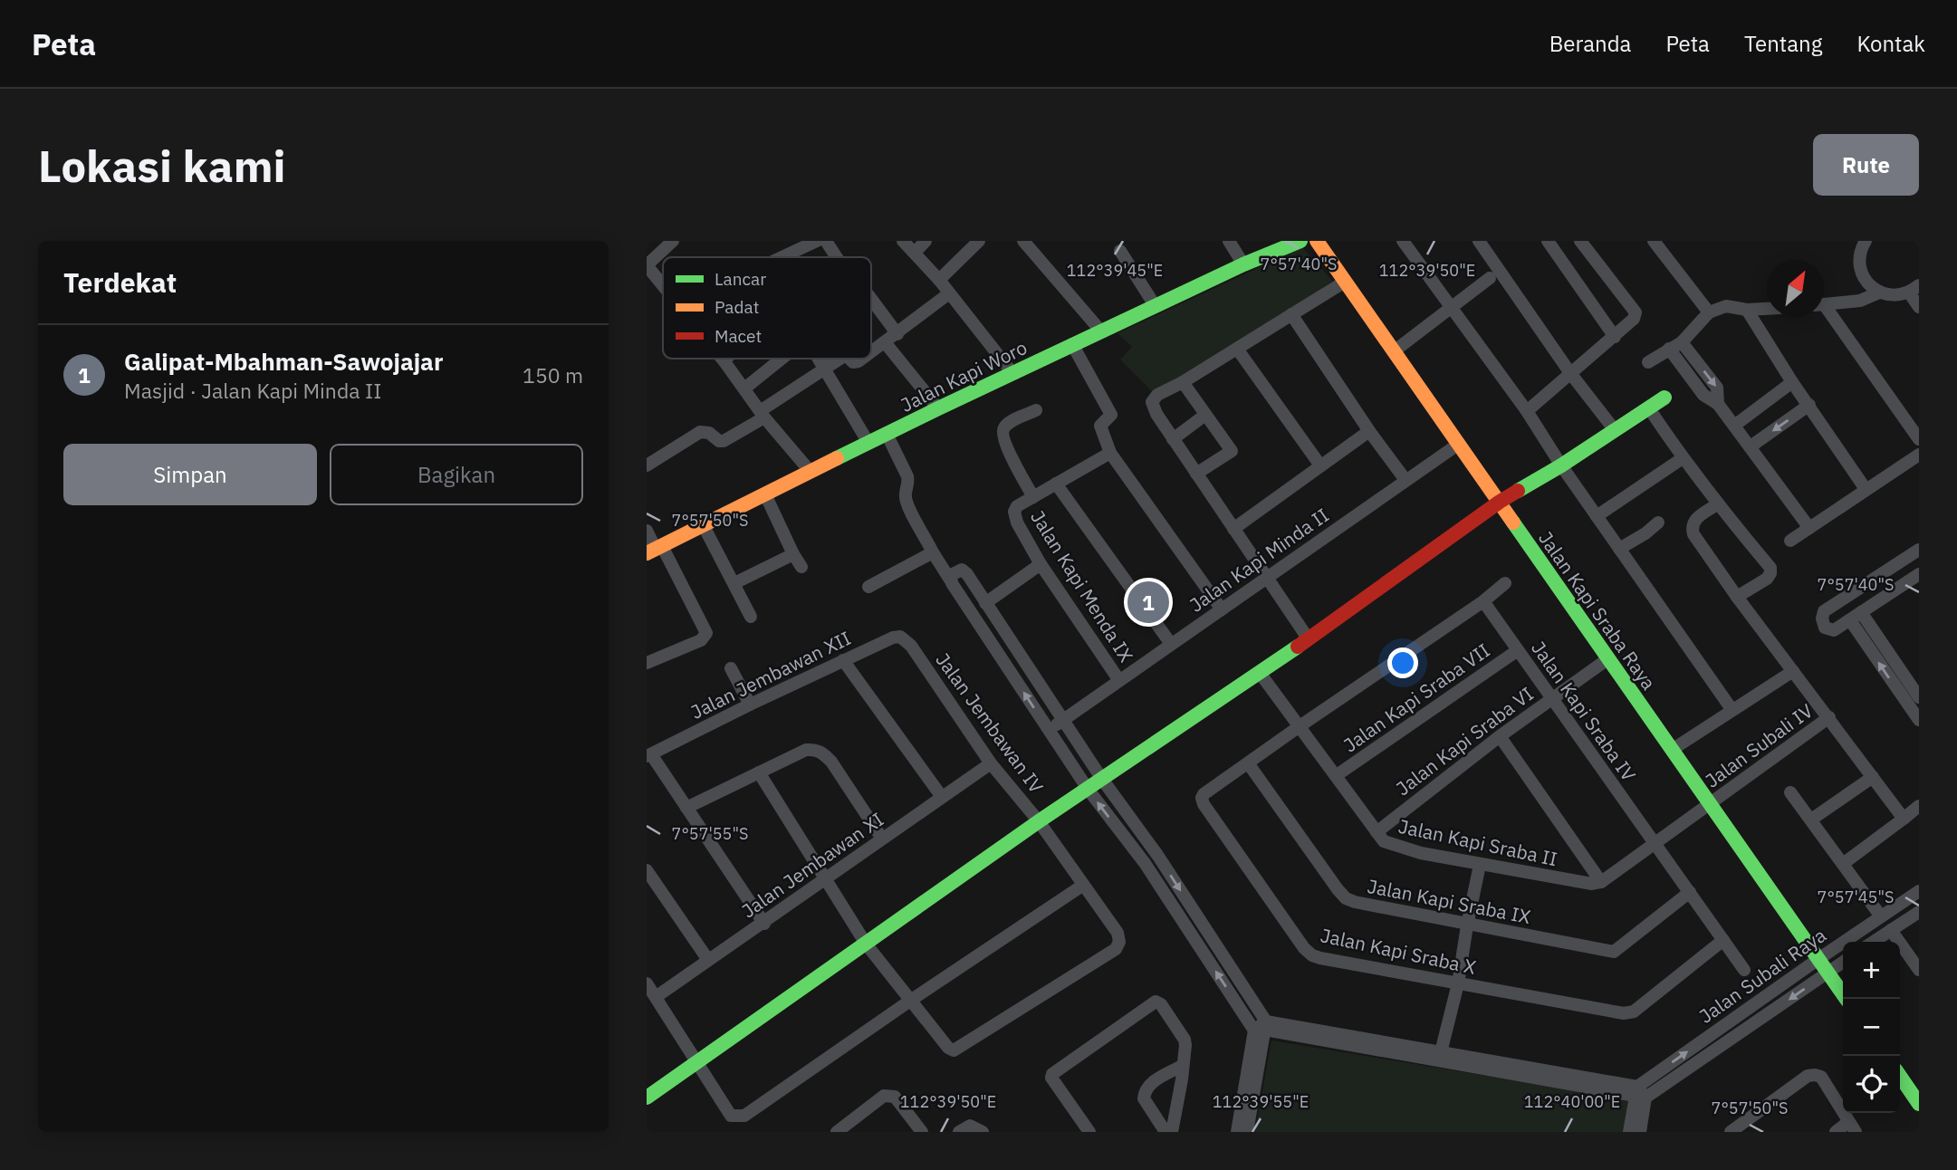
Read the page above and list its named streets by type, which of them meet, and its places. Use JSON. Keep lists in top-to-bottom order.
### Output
{
  "streets": {
    "street": [
      "Jalan Kapi Woro",
      "Jalan Kapi Minda II",
      "Jalan Kapi Menda IX",
      "Jalan Kapi Sraba Raya",
      "Jalan Jembawan XII",
      "Jalan Kapi Sraba VII",
      "Jalan Kapi Sraba IV",
      "Jalan Jembawan IV",
      "Jalan Kapi Sraba VI",
      "Jalan Subali IV",
      "Jalan Kapi Sraba II",
      "Jalan Jembawan XI",
      "Jalan Kapi Sraba IX",
      "Jalan Kapi Sraba X",
      "Jalan Subali Raya"
    ]
  },
  "crossings": [
    ["Jalan Kapi Minda II", "Jalan Kapi Menda IX"],
    ["Jalan Kapi Minda II", "Jalan Kapi Sraba Raya"],
    ["Jalan Kapi Sraba Raya", "Jalan Kapi Sraba VI"],
    ["Jalan Kapi Sraba Raya", "Jalan Subali IV"],
    ["Jalan Kapi Sraba Raya", "Jalan Subali Raya"],
    ["Jalan Jembawan XII", "Jalan Jembawan IV"],
    ["Jalan Kapi Sraba VII", "Jalan Kapi Sraba IV"],
    ["Jalan Kapi Sraba VII", "Jalan Kapi Sraba II"],
    ["Jalan Kapi Sraba IV", "Jalan Kapi Sraba VI"],
    ["Jalan Kapi Sraba IV", "Jalan Kapi Sraba X"],
    ["Jalan Jembawan IV", "Jalan Jembawan XI"],
    ["Jalan Kapi Sraba VI", "Jalan Kapi Sraba II"],
    ["Jalan Kapi Sraba II", "Jalan Kapi Sraba X"],
    ["Jalan Kapi Sraba IX", "Jalan Kapi Sraba X"]
  ],
  "legend": ["Lancar", "Padat", "Macet"],
  "north": "top right",
  "page": {
    "header": "Peta",
    "nav": [
      "Beranda",
      "Peta",
      "Tentang",
      "Kontak"
    ],
    "buttons": [
      "Rute",
      ["Simpan", "Bagikan"]
    ],
    "title": "Lokasi kami",
    "heading": "Terdekat",
    "list": [
      {
        "mark": "1",
        "name": "Galipat-Mbahman-Sawojajar",
        "note": "Masjid · Jalan Kapi Minda II",
        "value": "150 m"
      }
    ],
    "pins": "1",
    "map_buttons": ["+", "−"]
  },
  "coordinates": [
    "7°57'40\"S",
    "112°39'45\"E",
    "112°39'50\"E",
    "7°57'50\"S",
    "7°57'55\"S",
    "7°57'45\"S",
    "112°39'55\"E",
    "112°40'00\"E"
  ]
}
